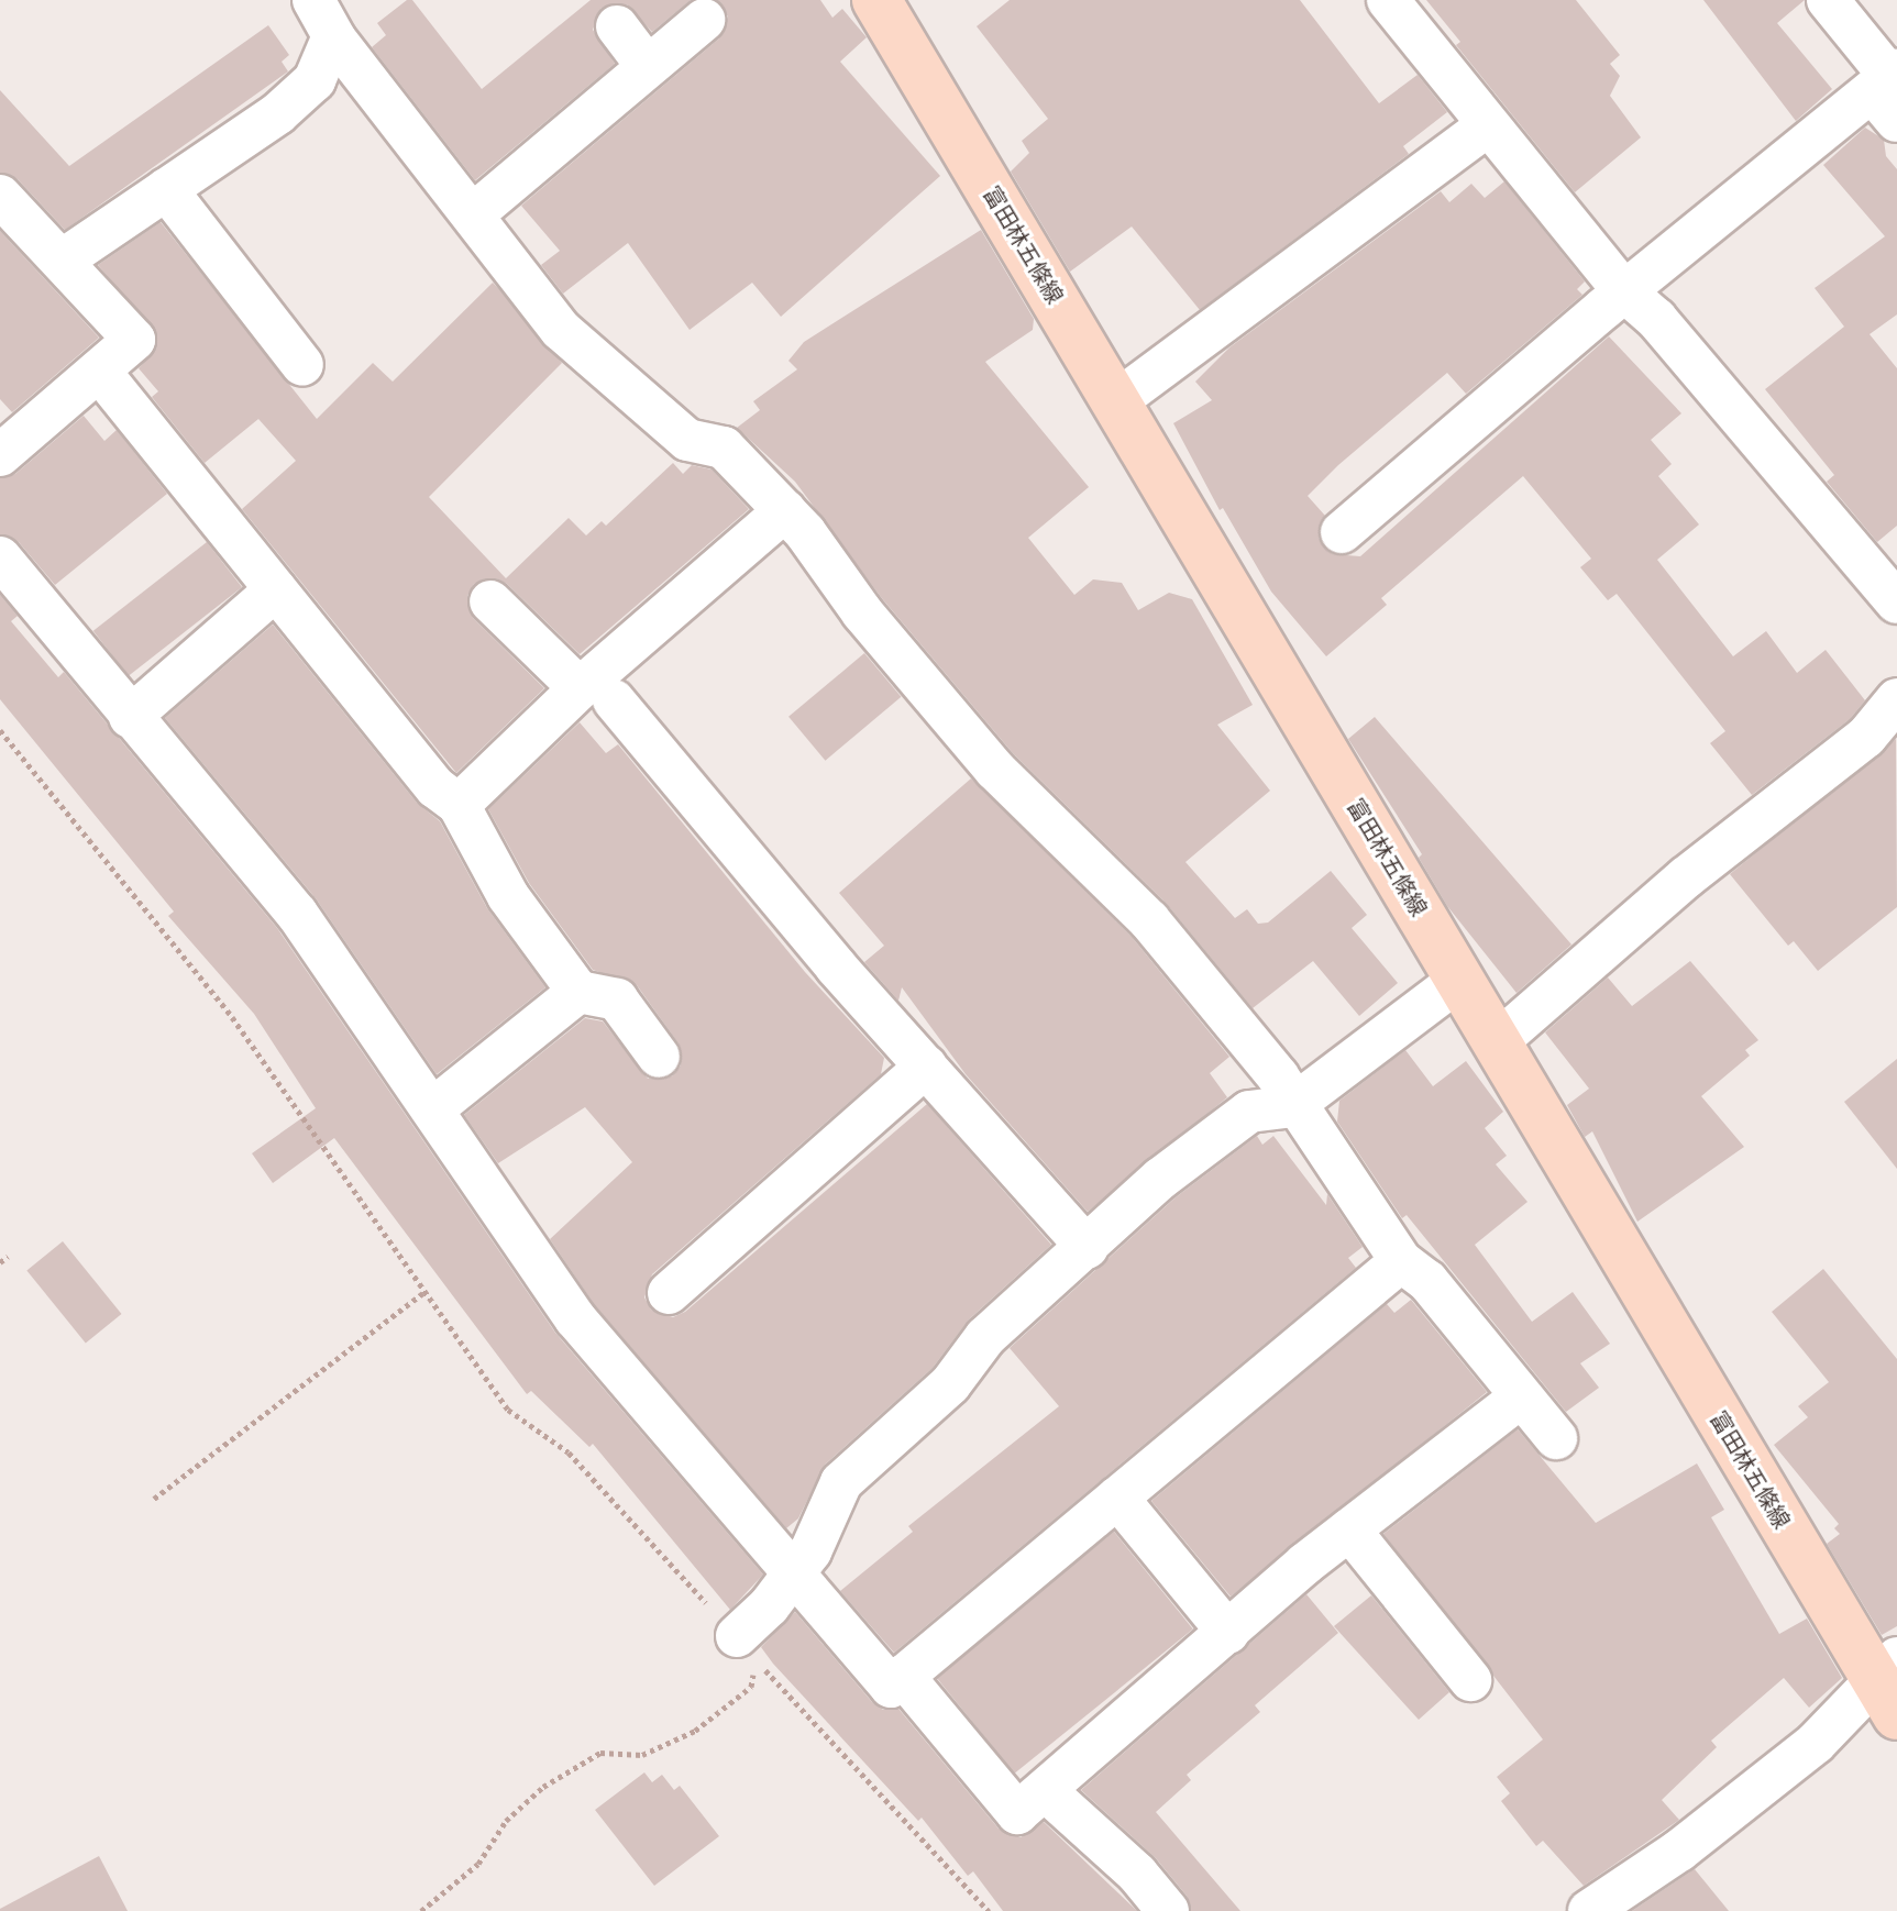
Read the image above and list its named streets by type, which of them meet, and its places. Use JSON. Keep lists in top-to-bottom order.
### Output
{
  "streets": {
    "main road": ["富田林五條線"]
  }
}
